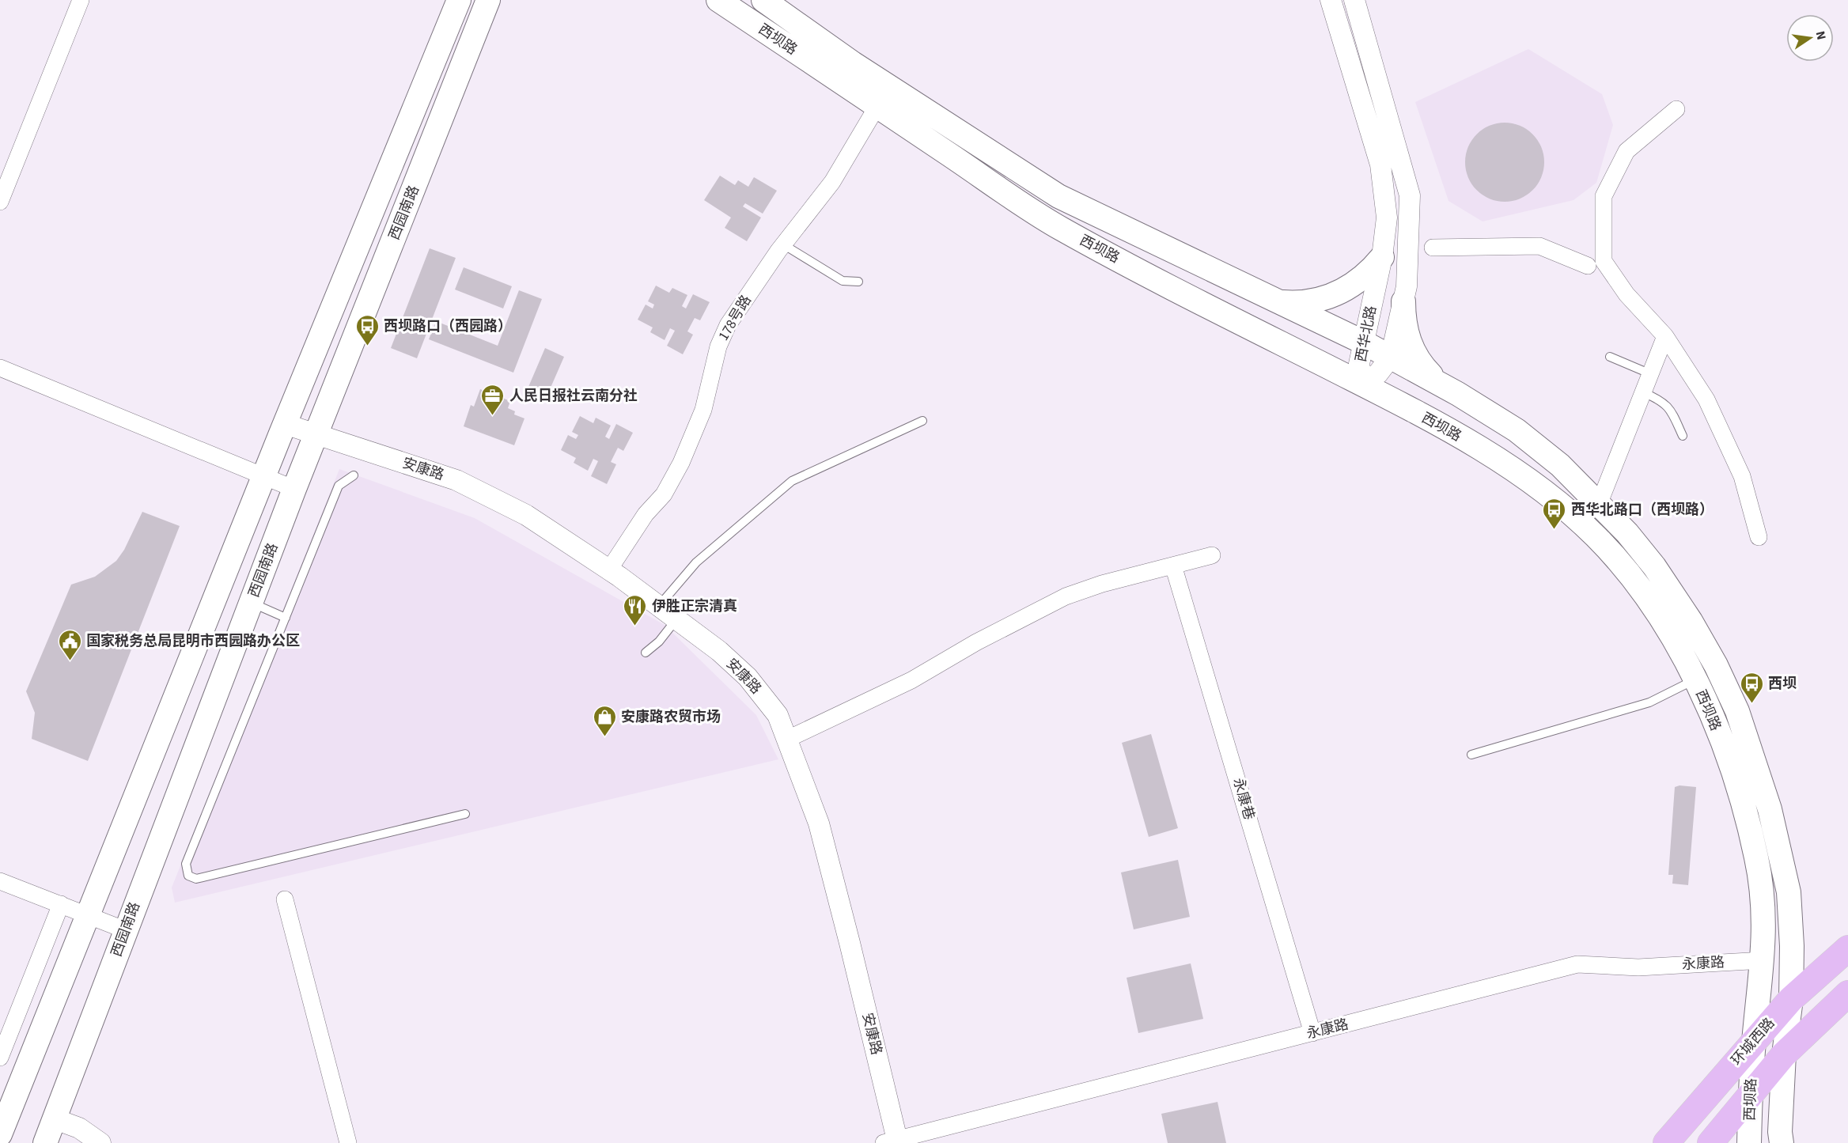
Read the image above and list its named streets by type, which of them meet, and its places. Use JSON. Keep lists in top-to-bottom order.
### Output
{
  "streets": {
    "main road": ["西坝路", "西园南路", "环城西路"],
    "street": [
      "178号路",
      "西华北路",
      "安康路",
      "永康巷",
      "永康路"
    ]
  },
  "crossings": [
    ["西坝路", "178号路"],
    ["西坝路", "西华北路"],
    ["西坝路", "永康路"],
    ["西坝路", "环城西路"],
    ["西园南路", "安康路"],
    ["178号路", "安康路"],
    ["安康路", "永康路"],
    ["永康巷", "永康路"]
  ],
  "places": {
    "bus stop": ["西坝路口（西园路）", "西华北路口（西坝路）", "西坝"],
    "office": ["人民日报社云南分社"],
    "restaurant": ["伊胜正宗清真"],
    "public building": ["国家税务总局昆明市西园路办公区"],
    "shop": ["安康路农贸市场"]
  },
  "north": "right"
}
